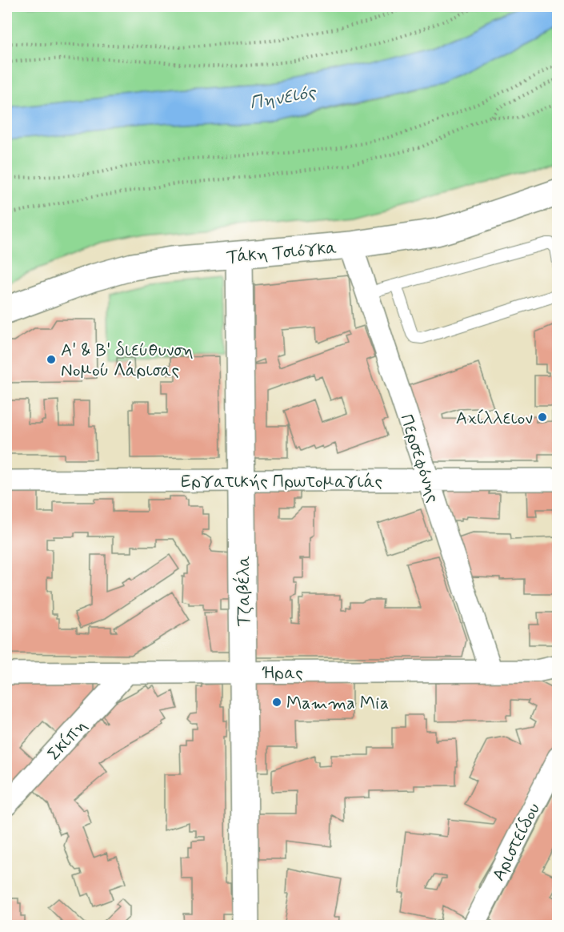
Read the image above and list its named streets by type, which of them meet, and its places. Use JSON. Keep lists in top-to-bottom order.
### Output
{
  "streets": {
    "street": [
      "Τάκη Τσιόγκα",
      "Περσεφόνης",
      "Εργατικής Πρωτομαγιάς",
      "Τζαβέλα",
      "Ήρας",
      "Σκίπη",
      "Αριστείδου"
    ]
  },
  "crossings": [
    ["Τάκη Τσιόγκα", "Περσεφόνης"],
    ["Τάκη Τσιόγκα", "Τζαβέλα"],
    ["Περσεφόνης", "Εργατικής Πρωτομαγιάς"],
    ["Περσεφόνης", "Ήρας"],
    ["Εργατικής Πρωτομαγιάς", "Τζαβέλα"],
    ["Τζαβέλα", "Ήρας"],
    ["Ήρας", "Σκίπη"]
  ],
  "water": ["Πηνειός"],
  "places": ["Α' & Β' διεύθυνση Νομού Λάρισας", "Αχίλλειον", "Mamma Mia"]
}
